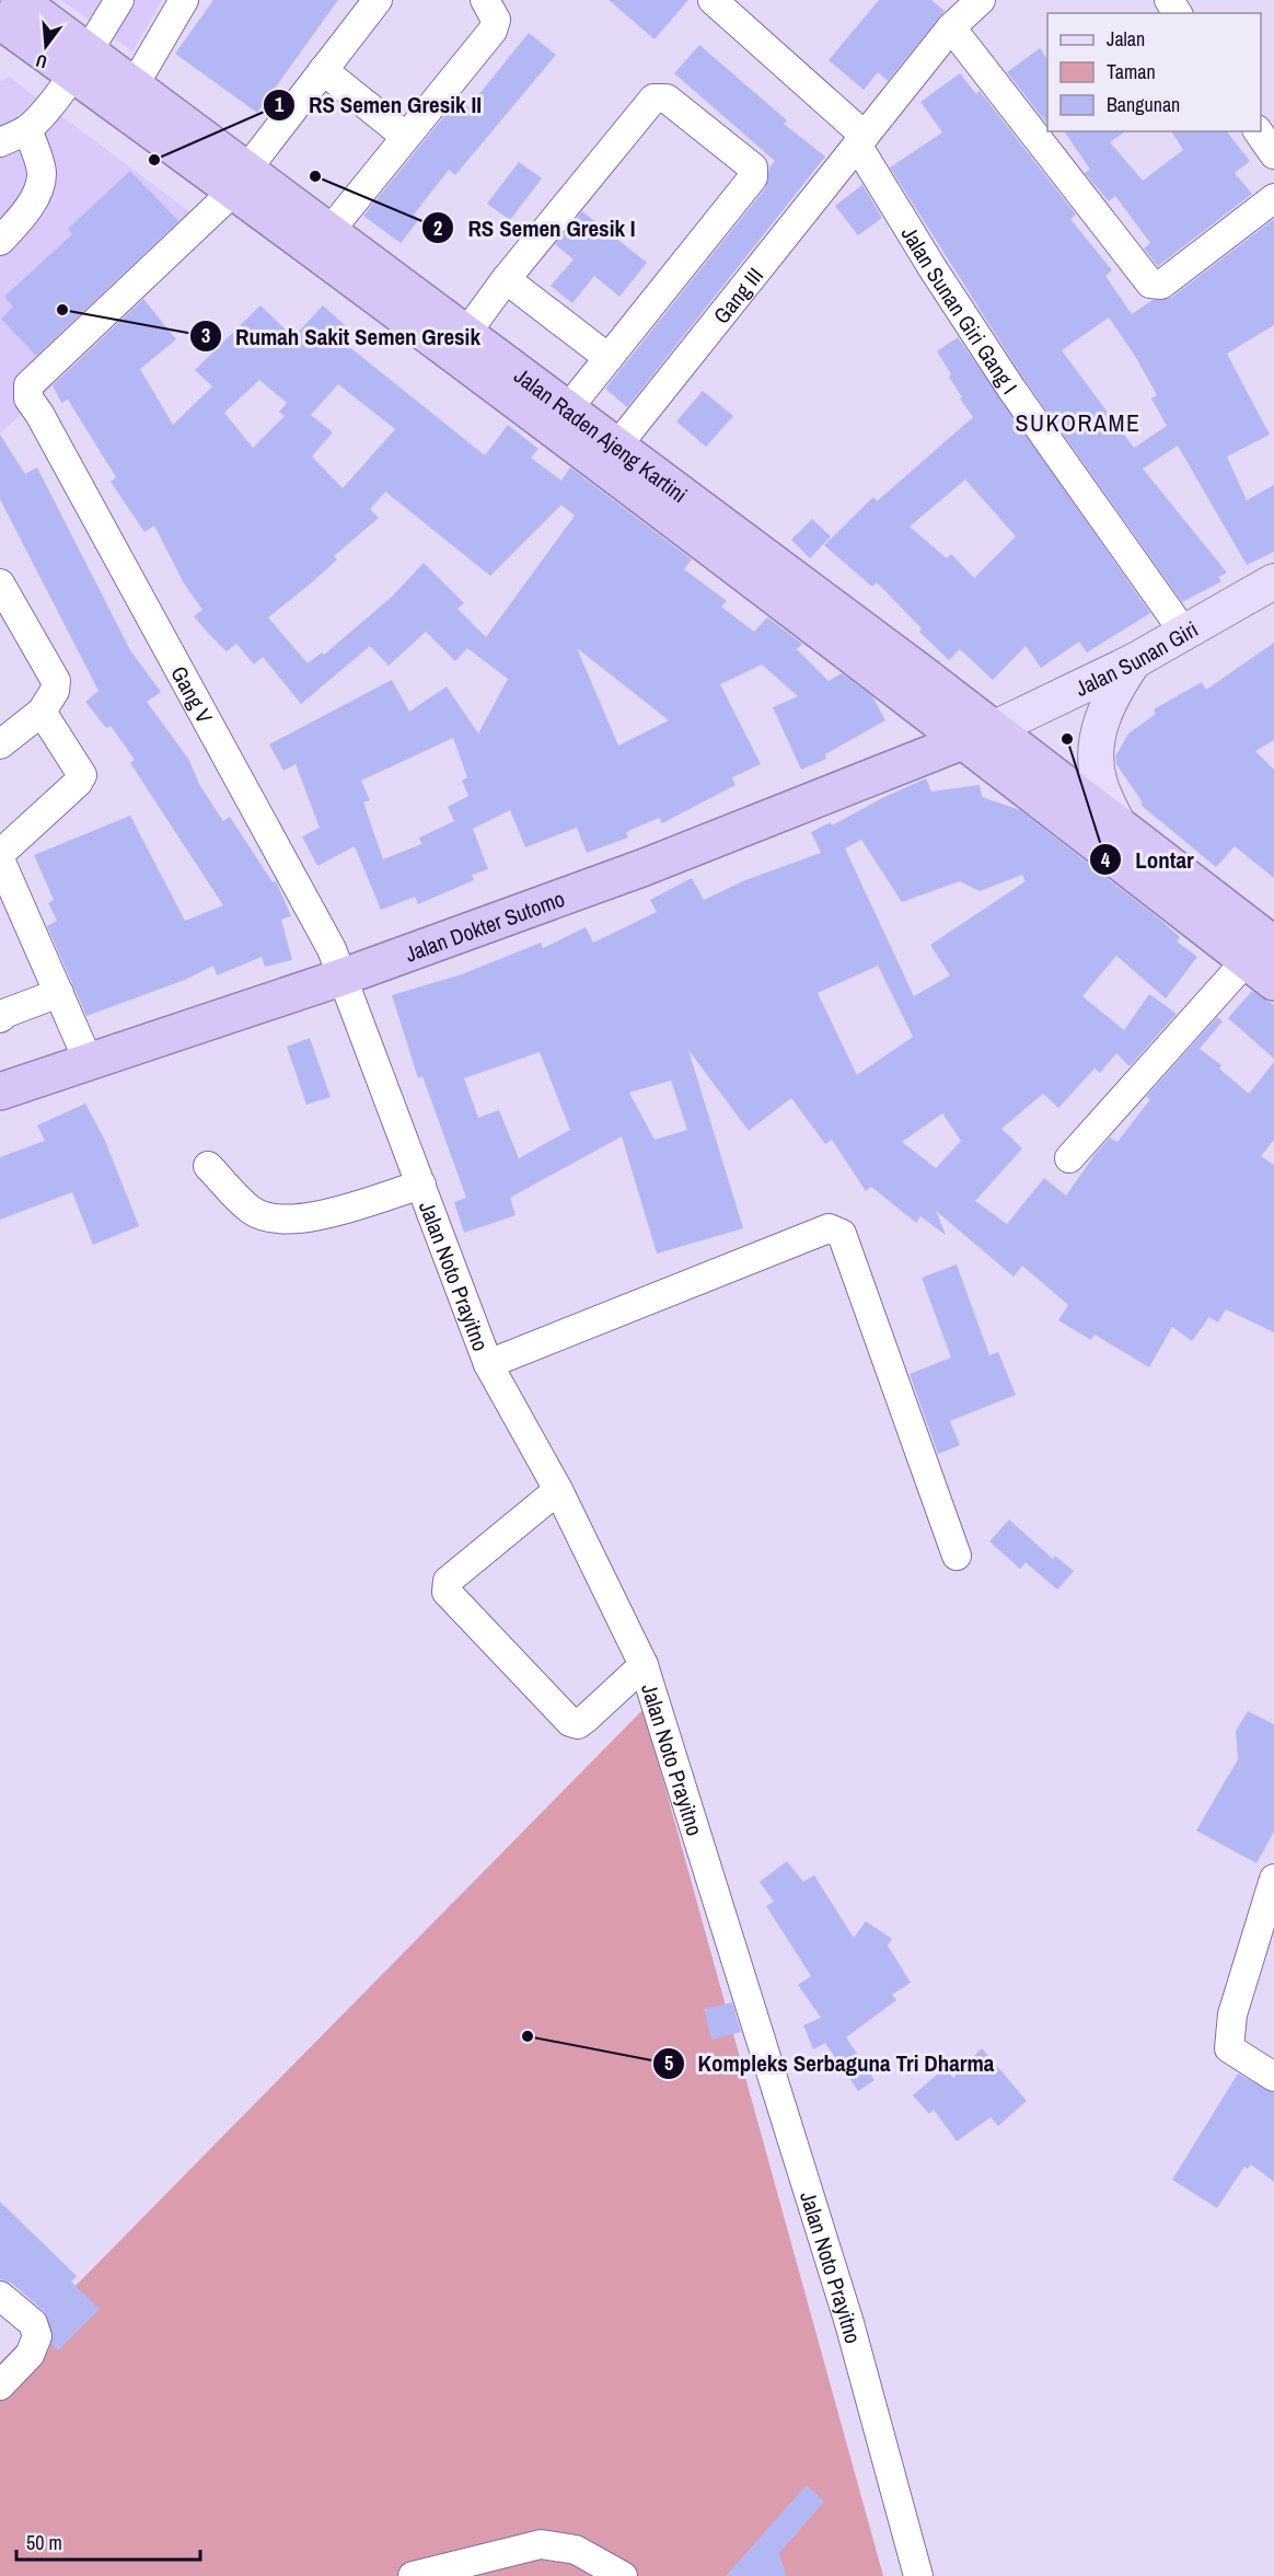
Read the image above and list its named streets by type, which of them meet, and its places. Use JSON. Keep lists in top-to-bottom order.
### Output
{
  "streets": {
    "highway": ["Jalan Raden Ajeng Kartini", "Jalan Dokter Sutomo"],
    "main road": ["Jalan Sunan Giri"],
    "street": [
      "Gang III",
      "Jalan Sunan Giri Gang I",
      "Gang V",
      "Jalan Noto Prayitno"
    ]
  },
  "crossings": [
    ["Gang III", "Jalan Sunan Giri Gang I"],
    ["Gang III", "Jalan Raden Ajeng Kartini"],
    ["Jalan Sunan Giri Gang I", "Jalan Sunan Giri"],
    ["Jalan Raden Ajeng Kartini", "Jalan Sunan Giri"],
    ["Jalan Raden Ajeng Kartini", "Gang V"],
    ["Jalan Raden Ajeng Kartini", "Jalan Dokter Sutomo"],
    ["Jalan Sunan Giri", "Jalan Dokter Sutomo"],
    ["Gang V", "Jalan Dokter Sutomo"],
    ["Gang V", "Jalan Noto Prayitno"],
    ["Jalan Dokter Sutomo", "Jalan Noto Prayitno"]
  ],
  "districts": ["SUKORAME"],
  "places": [
    "RS Semen Gresik II",
    "RS Semen Gresik I",
    "Rumah Sakit Semen Gresik",
    "Lontar",
    "Kompleks Serbaguna Tri Dharma"
  ],
  "legend": ["Jalan", "Taman", "Bangunan"],
  "scale_bar": "50 m",
  "north": "bottom"
}
